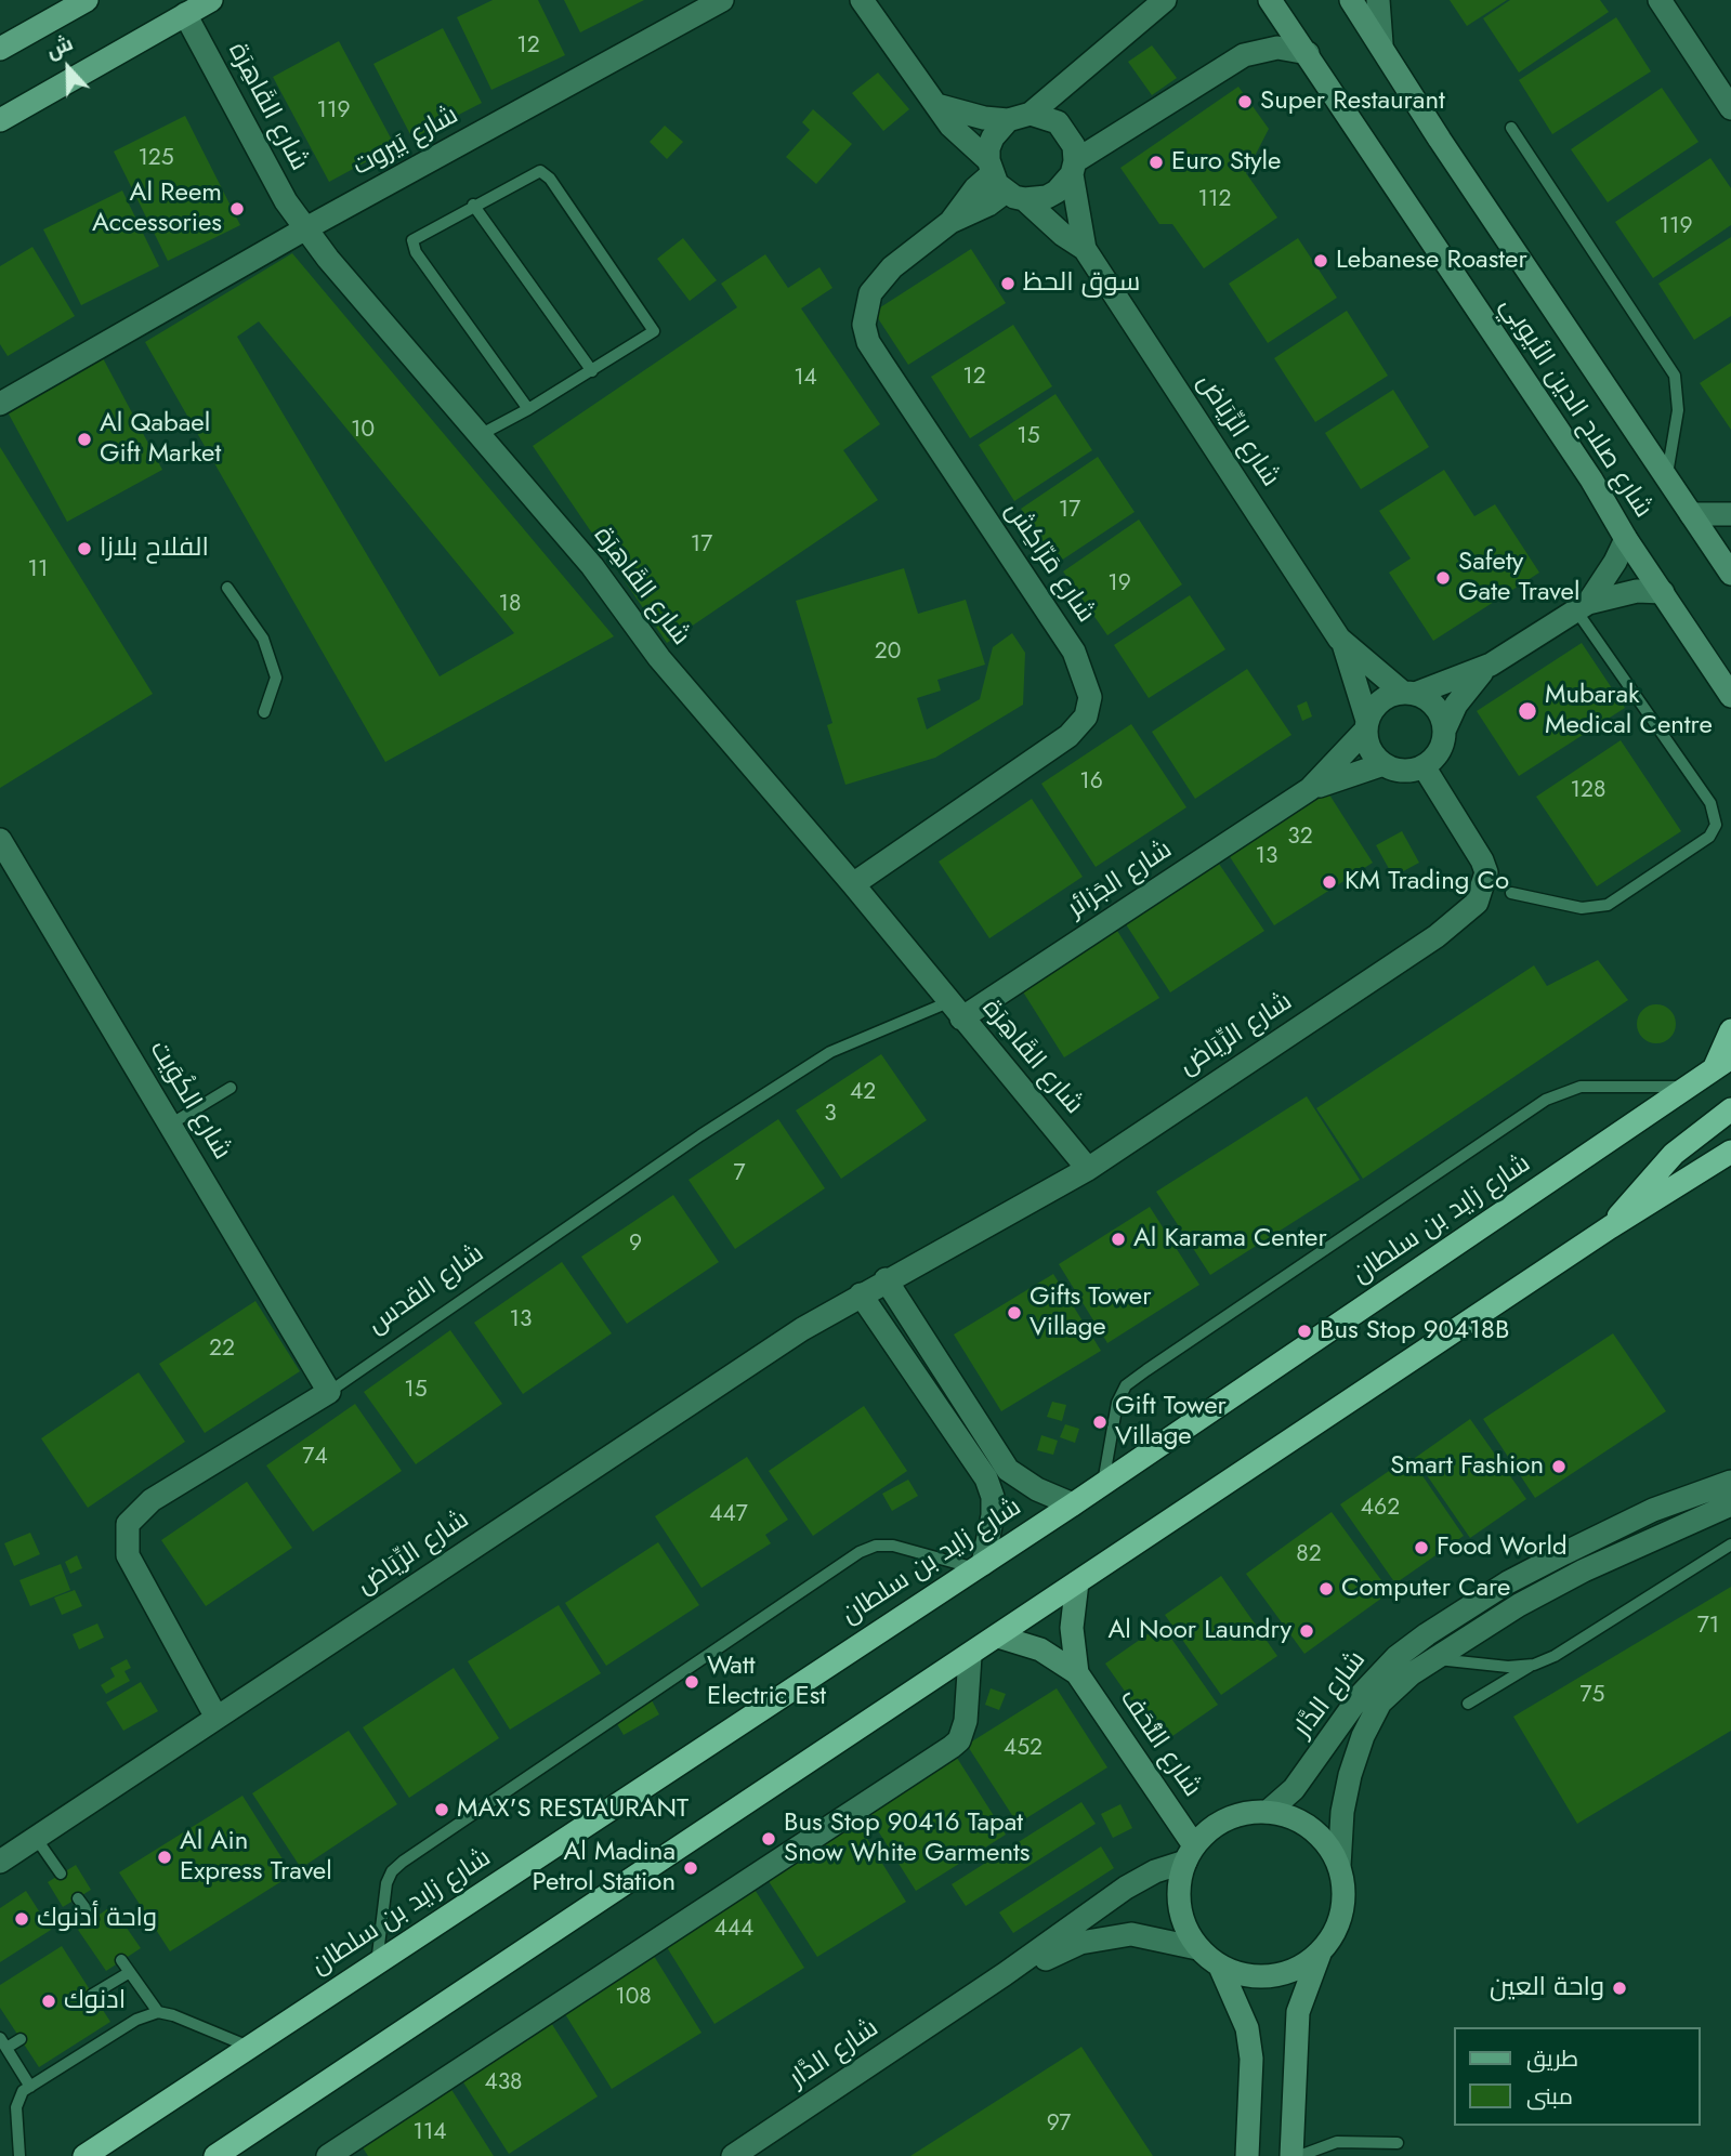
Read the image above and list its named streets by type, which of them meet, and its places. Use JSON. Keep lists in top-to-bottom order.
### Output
{
  "streets": {
    "highway": ["شارع زايد بن سلطان"],
    "street": [
      "شارع القَاهِرَة",
      "شارع بَيروت",
      "شارع صلاح الدين الأيوبي",
      "شارع الرِّيَاض",
      "شارع مَرّاكِش",
      "شارع الجَزائر",
      "شارع الكُوَيت",
      "شارع القدس",
      "شارع الدَّار",
      "شارع التُّحَف"
    ]
  },
  "crossings": [
    ["شارع القَاهِرَة", "شارع بَيروت"],
    ["شارع القَاهِرَة", "شارع الرِّيَاض"],
    ["شارع القَاهِرَة", "شارع مَرّاكِش"],
    ["شارع القَاهِرَة", "شارع الجَزائر"],
    ["شارع القَاهِرَة", "شارع القدس"],
    ["شارع الرِّيَاض", "شارع مَرّاكِش"],
    ["شارع الرِّيَاض", "شارع الجَزائر"],
    ["شارع الرِّيَاض", "شارع القدس"],
    ["شارع الجَزائر", "شارع القدس"],
    ["شارع الكُوَيت", "شارع القدس"],
    ["شارع الدَّار", "شارع التُّحَف"]
  ],
  "places": [
    "Super Restaurant",
    "Euro Style",
    "Al Reem Accessories",
    "Lebanese Roaster",
    "سوق الحظ",
    "Al Qabael Gift Market",
    "الفلاح بلازا",
    "Safety Gate Travel",
    "Mubarak Medical Centre",
    "KM Trading Co",
    "Al Karama Center",
    "Gifts Tower Village",
    "Bus Stop 90418B",
    "Gift Tower Village",
    "Smart Fashion",
    "Food World",
    "Computer Care",
    "Al Noor Laundry",
    "Watt Electric Est",
    "MAX'S RESTAURANT",
    "Bus Stop 90416 Tapat Snow White Garments",
    "Al Ain Express Travel",
    "Al Madina Petrol Station",
    "واحة أدنوك",
    "واحة العين",
    "ادنوك"
  ],
  "house_numbers": [
    "12",
    "119",
    "125",
    "112",
    "119",
    "12",
    "14",
    "10",
    "15",
    "17",
    "17",
    "11",
    "19",
    "18",
    "20",
    "16",
    "128",
    "32",
    "13",
    "42",
    "3",
    "7",
    "9",
    "13",
    "22",
    "15",
    "74",
    "462",
    "447",
    "82",
    "71",
    "75",
    "452",
    "444",
    "108",
    "438",
    "97",
    "114"
  ],
  "legend": ["طريق", "مبنى"],
  "north": "top"
}
